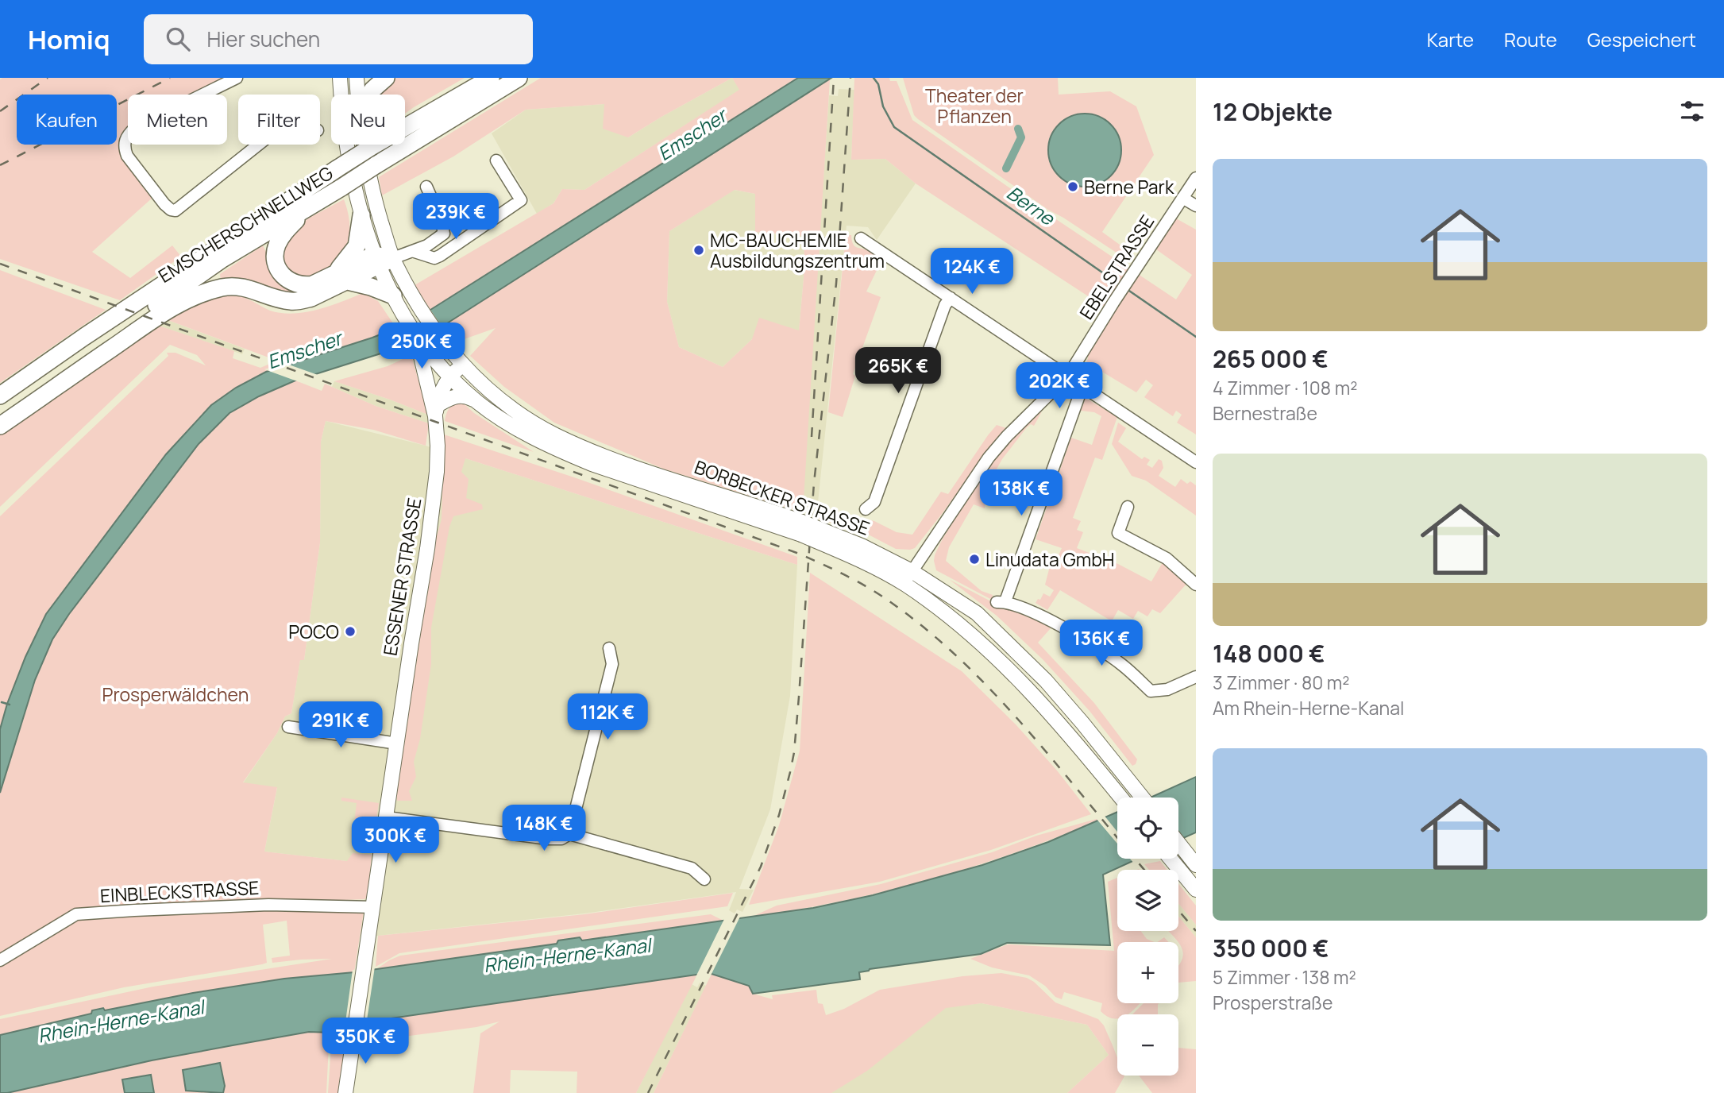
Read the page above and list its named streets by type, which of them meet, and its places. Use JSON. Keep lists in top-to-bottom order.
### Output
{
  "streets": {
    "highway": ["EMSCHERSCHNELLWEG"],
    "main road": ["BORBECKER STRASSE", "ESSENER STRASSE"],
    "street": ["EBELSTRASSE", "EINBLECKSTRASSE"]
  },
  "crossings": [
    ["EBELSTRASSE", "BORBECKER STRASSE"],
    ["BORBECKER STRASSE", "ESSENER STRASSE"],
    ["ESSENER STRASSE", "EINBLECKSTRASSE"]
  ],
  "water": ["Emscher", "Berne", "Rhein-Herne-Kanal"],
  "parks": ["Theater der Pflanzen", "Prosperwäldchen"],
  "places": [
    "Berne Park",
    "MC-BAUCHEMIE Ausbildungszentrum",
    "Linudata GmbH",
    "POCO"
  ],
  "page": {
    "header": "Homiq",
    "search": "Hier suchen",
    "nav": ["Karte", "Route", "Gespeichert"],
    "heading": "12 Objekte",
    "chip": [
      "Kaufen",
      "Mieten",
      "Filter",
      "Neu"
    ],
    "list": [
      {
        "name": "265 000 €",
        "note": "4 Zimmer · 108 m² · Bernestraße"
      },
      {
        "name": "148 000 €",
        "note": "3 Zimmer · 80 m² · Am Rhein-Herne-Kanal"
      },
      {
        "name": "350 000 €",
        "note": "5 Zimmer · 138 m² · Prosperstraße"
      }
    ],
    "price": [
      "239K €",
      "124K €",
      "250K €",
      "265K €",
      "202K €",
      "138K €",
      "136K €",
      "112K €",
      "291K €",
      "148K €",
      "300K €",
      "350K €"
    ],
    "map_buttons": ["+", "−"]
  }
}
